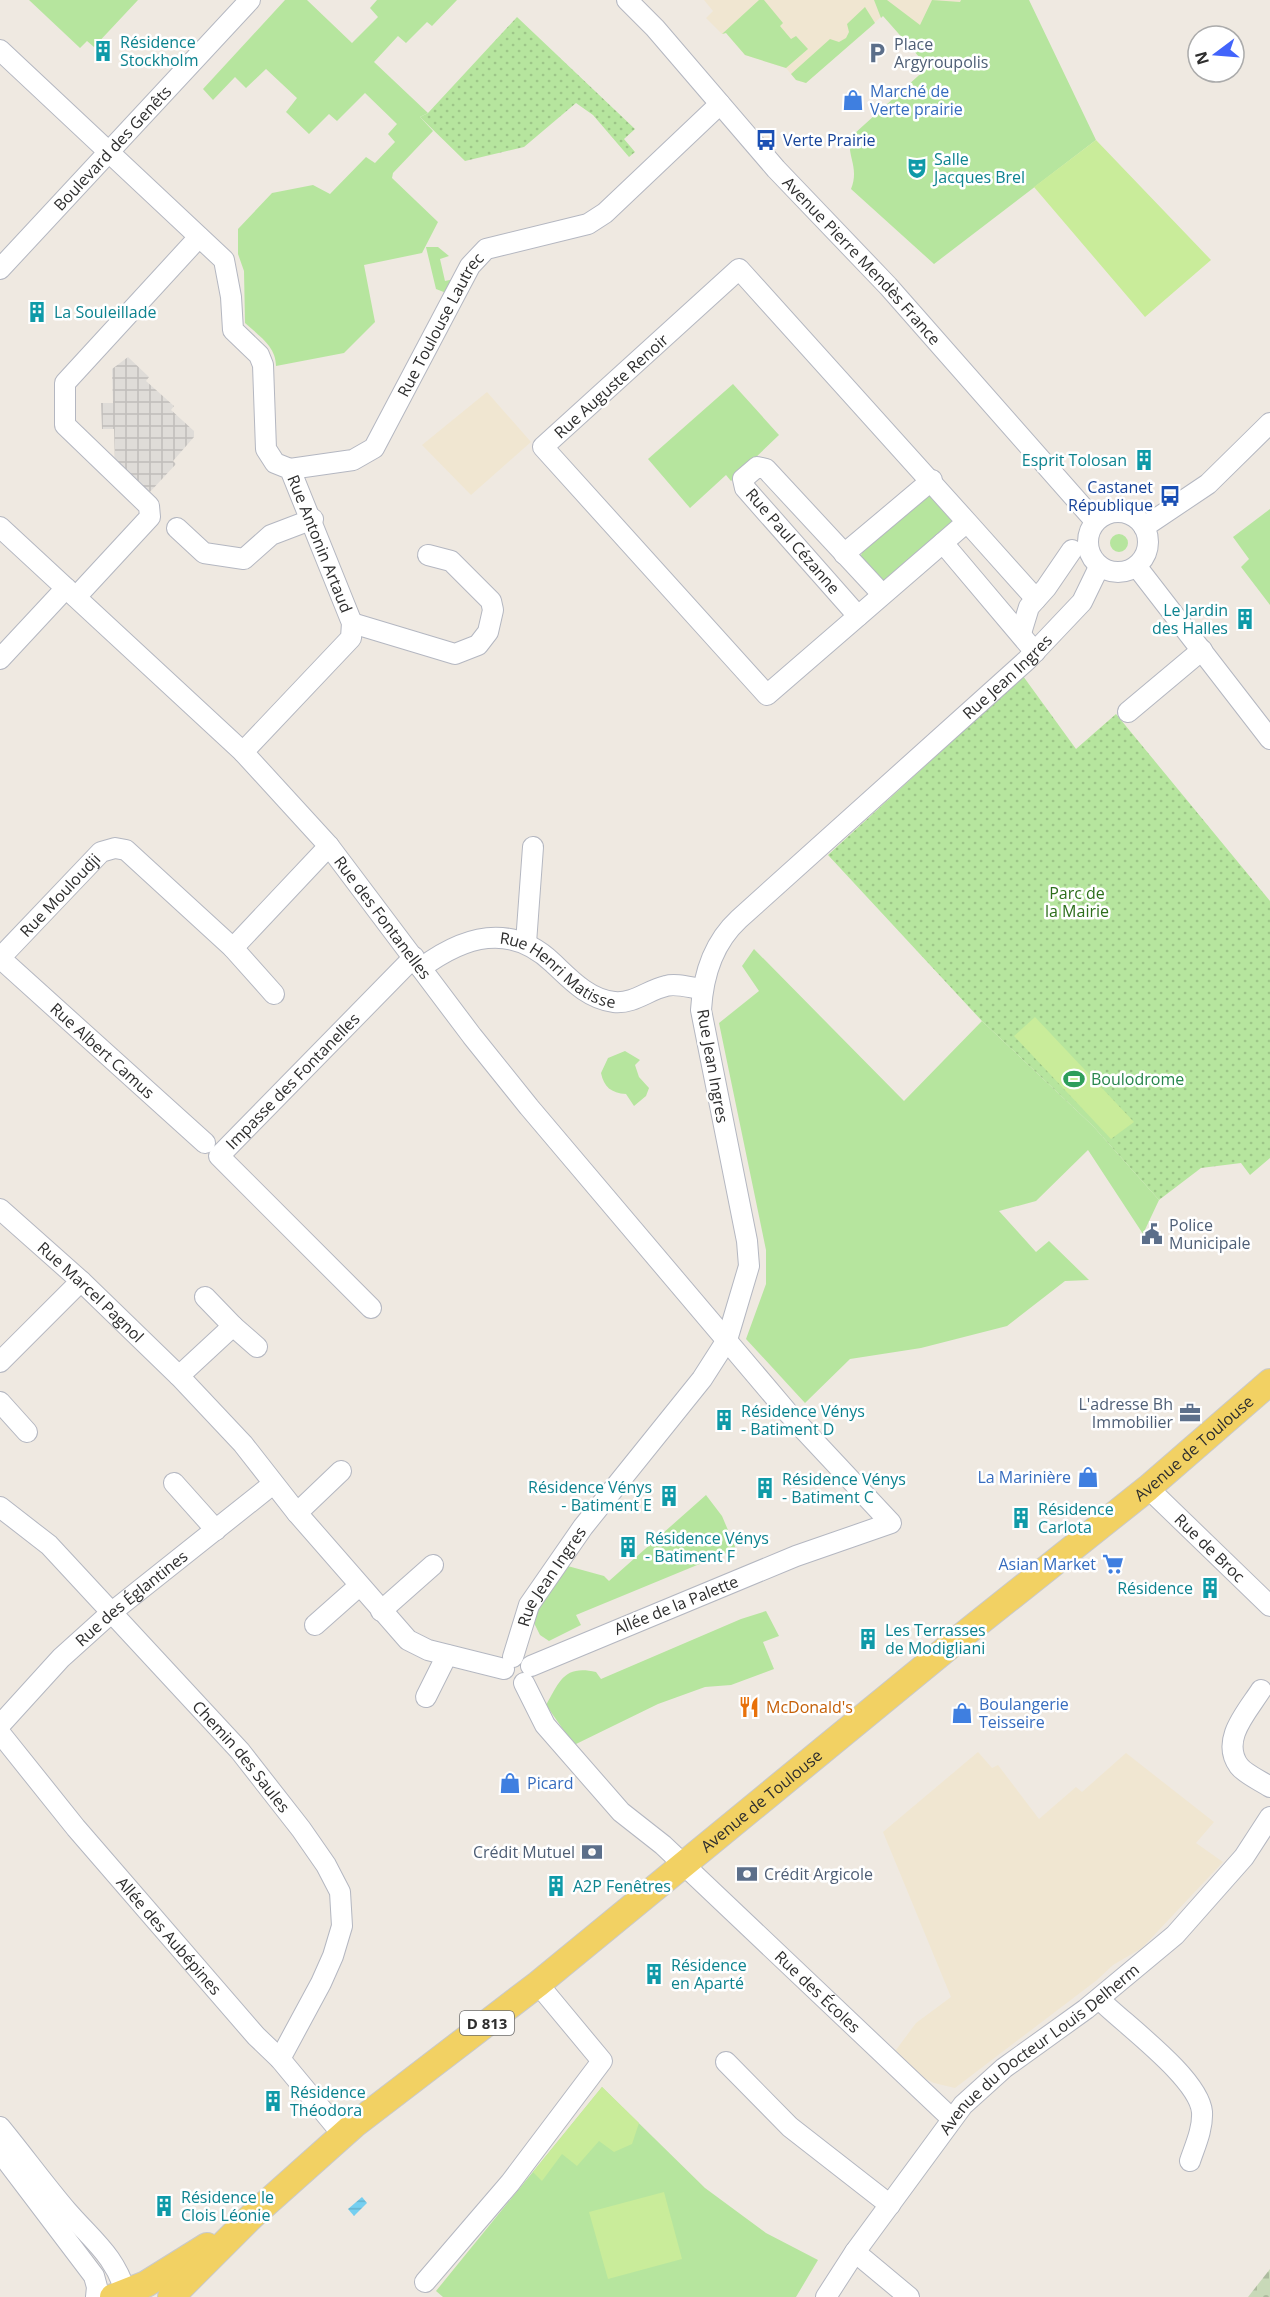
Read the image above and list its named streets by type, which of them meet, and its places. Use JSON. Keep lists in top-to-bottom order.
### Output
{
  "streets": {
    "main road": ["Avenue de Toulouse", "D 813"],
    "street": [
      "Boulevard des Genêts",
      "Avenue Pierre Mendès France",
      "Rue Toulouse Lautrec",
      "Rue Auguste Renoir",
      "Rue Paul Cézanne",
      "Rue Antonin Artaud",
      "Rue Jean Ingres",
      "Rue Mouloudji",
      "Rue des Fontanelles",
      "Rue Henri Matisse",
      "Rue Albert Camus",
      "Impasse des Fontanelles",
      "Rue Marcel Pagnol",
      "Rue de Broc",
      "Rue des Églantines",
      "Allée de la Palette",
      "Chemin des Saules",
      "Allée des Aubépines",
      "Rue des Écoles",
      "Avenue du Docteur Louis Delherm"
    ]
  },
  "crossings": [
    ["Boulevard des Genêts", "Rue Antonin Artaud"],
    ["Avenue Pierre Mendès France", "Rue Toulouse Lautrec"],
    ["Avenue Pierre Mendès France", "Rue Jean Ingres"],
    ["Rue Toulouse Lautrec", "Rue Antonin Artaud"],
    ["Rue Auguste Renoir", "Rue Paul Cézanne"],
    ["Rue Antonin Artaud", "Rue des Fontanelles"],
    ["Rue Jean Ingres", "Rue des Fontanelles"],
    ["Rue Jean Ingres", "Rue Henri Matisse"],
    ["Rue Jean Ingres", "Rue Marcel Pagnol"],
    ["Rue Mouloudji", "Rue Albert Camus"],
    ["Rue des Fontanelles", "Rue Henri Matisse"],
    ["Rue des Fontanelles", "Impasse des Fontanelles"],
    ["Rue des Fontanelles", "Allée de la Palette"],
    ["Rue Henri Matisse", "Impasse des Fontanelles"],
    ["Rue Marcel Pagnol", "Rue des Églantines"],
    ["Avenue de Toulouse", "Rue de Broc"],
    ["Avenue de Toulouse", "Allée des Aubépines"],
    ["Avenue de Toulouse", "Rue des Écoles"],
    ["Rue des Églantines", "Chemin des Saules"],
    ["Allée de la Palette", "Rue des Écoles"],
    ["Chemin des Saules", "Allée des Aubépines"],
    ["Rue des Écoles", "Avenue du Docteur Louis Delherm"]
  ],
  "parks": ["Parc de la Mairie"],
  "places": {
    "building": [
      "Résidence Stockholm",
      "La Souleillade",
      "Esprit Tolosan",
      "Le Jardin des Halles",
      "Résidence Vénys - Batiment D",
      "Résidence Vénys - Batiment C",
      "Résidence Vénys - Batiment E",
      "Résidence Carlota",
      "Résidence Vénys - Batiment F",
      "Résidence",
      "Les Terrasses de Modigliani",
      "A2P Fenêtres",
      "Résidence en Aparté",
      "Résidence Théodora",
      "Résidence le Clois Léonie"
    ],
    "parking": ["Place Argyroupolis"],
    "shop": [
      "Marché de Verte prairie",
      "La Marinière",
      "Boulangerie Teisseire",
      "Picard"
    ],
    "bus stop": ["Verte Prairie", "Castanet République"],
    "theatre": ["Salle Jacques Brel"],
    "sports": ["Boulodrome"],
    "public building": ["Police Municipale"],
    "office": ["L'adresse Bh Immobilier"],
    "supermarket": ["Asian Market"],
    "restaurant": ["McDonald's"],
    "bank": ["Crédit Mutuel", "Crédit Argicole"]
  },
  "north": "left"
}
